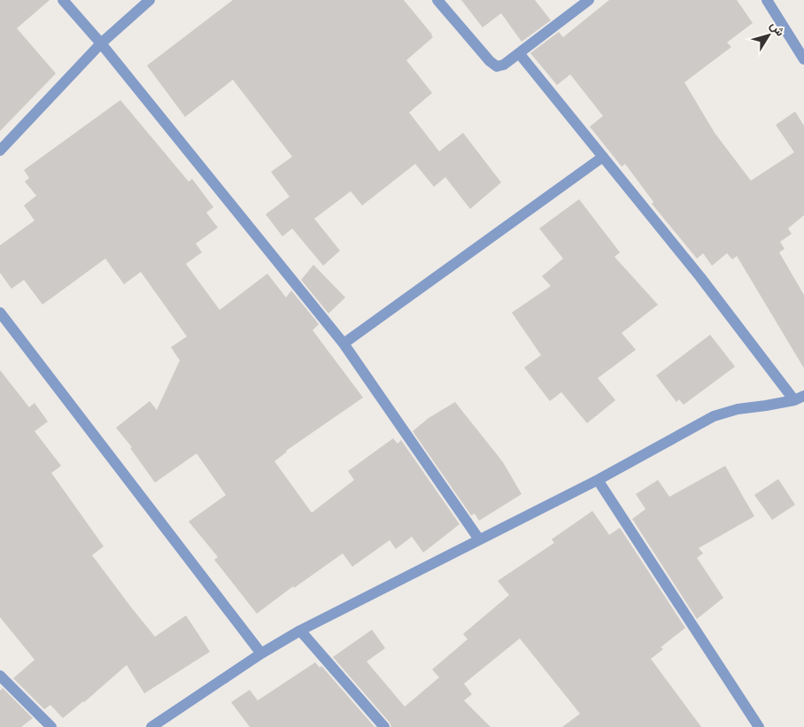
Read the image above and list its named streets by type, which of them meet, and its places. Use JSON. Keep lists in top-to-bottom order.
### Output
{
  "north": "top right"
}
